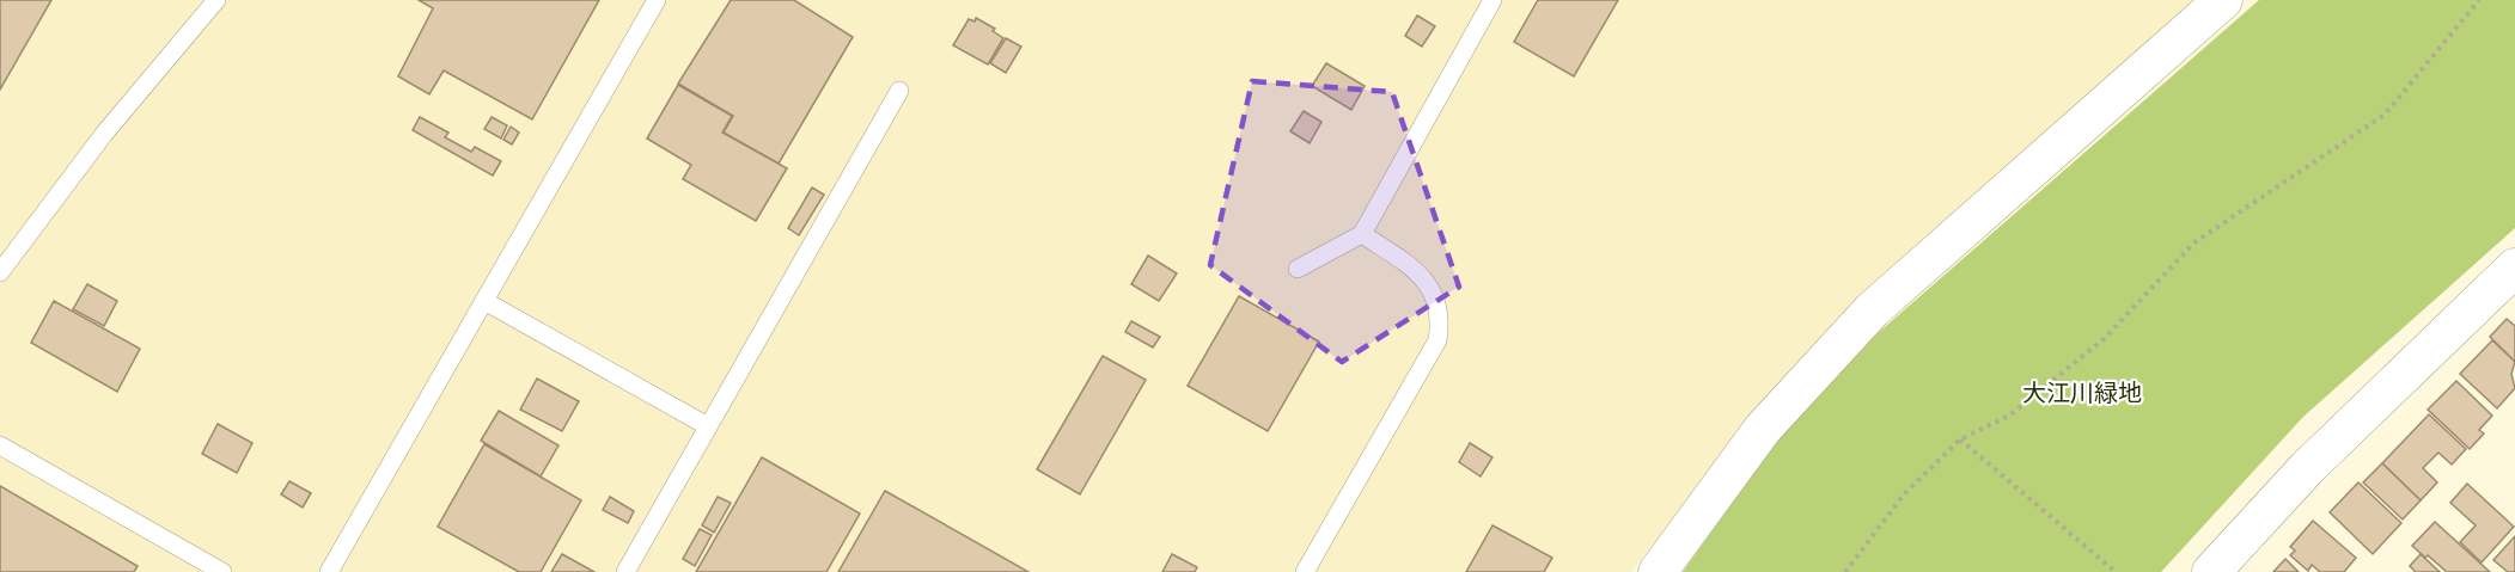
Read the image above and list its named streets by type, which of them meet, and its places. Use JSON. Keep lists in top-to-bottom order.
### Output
{
  "parks": ["大江川緑地"]
}
